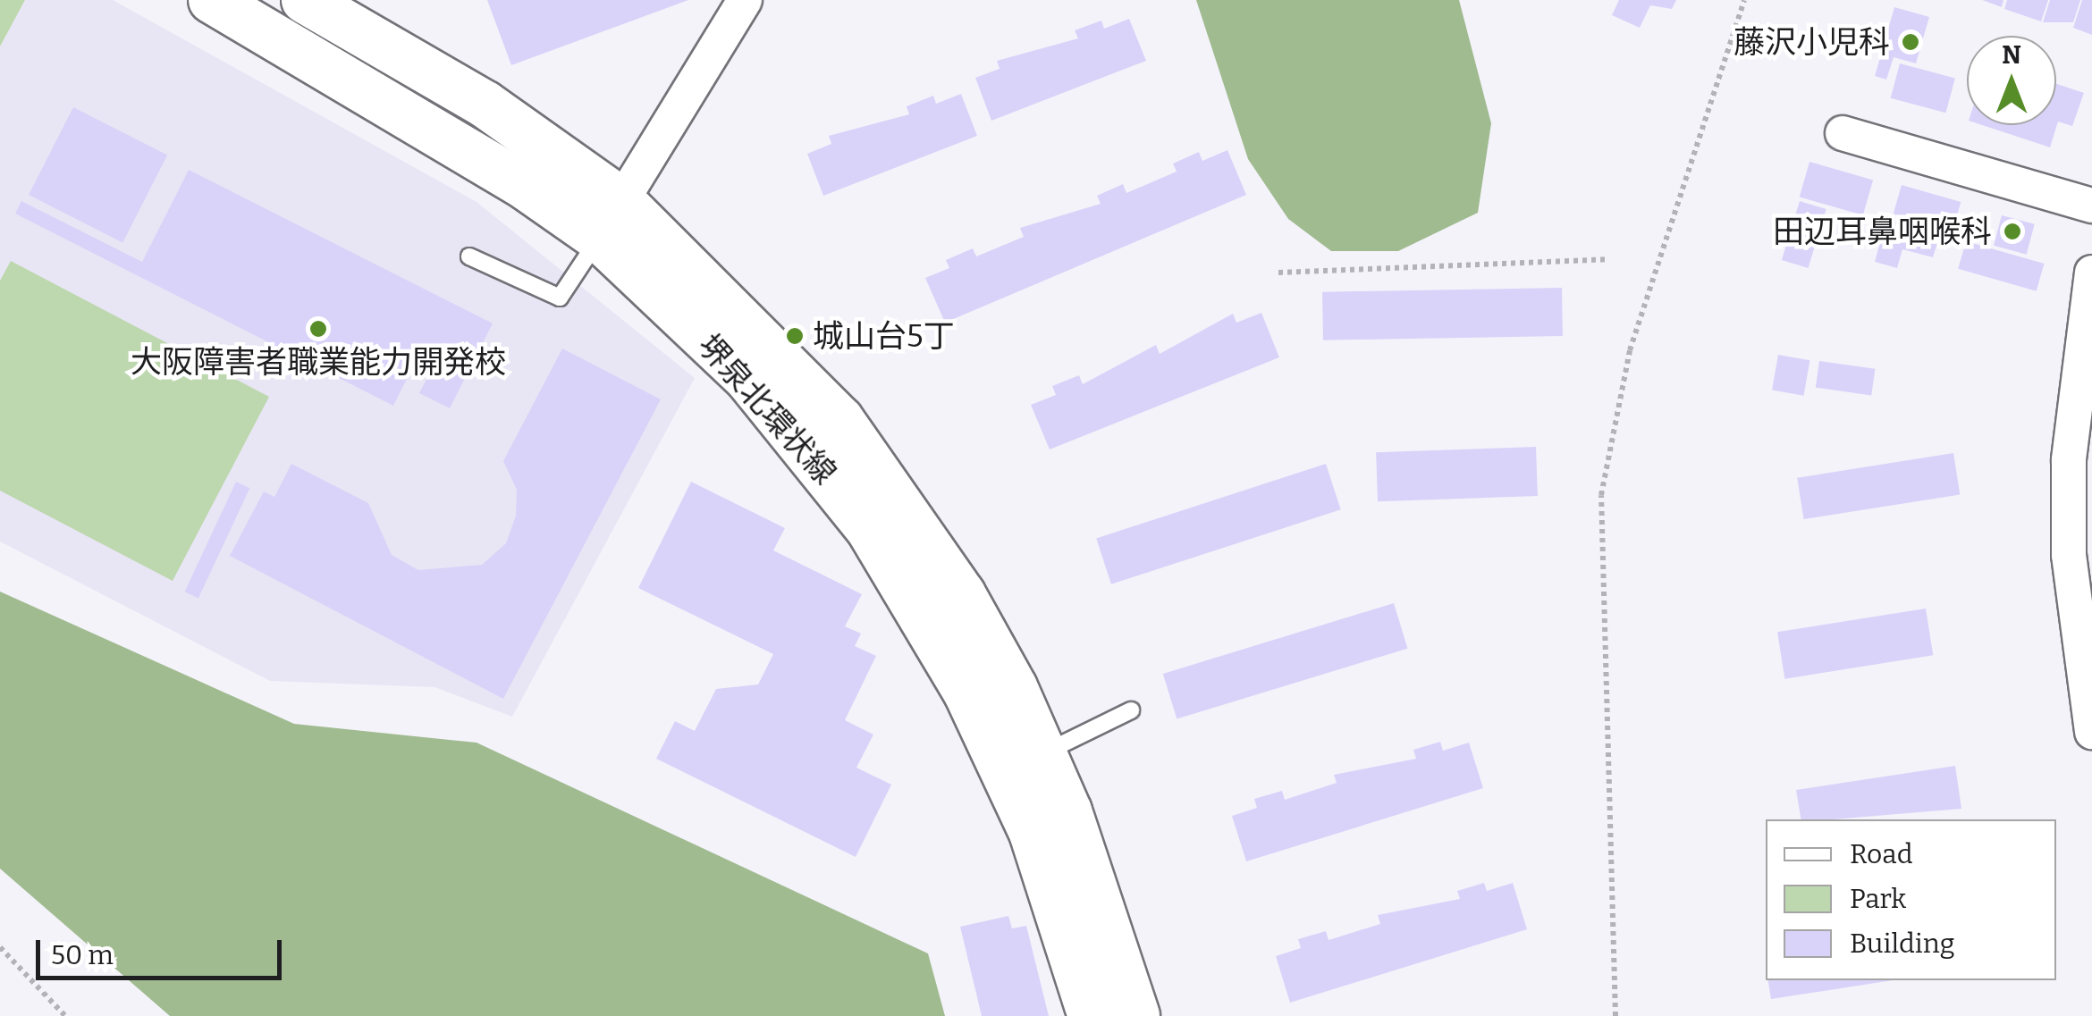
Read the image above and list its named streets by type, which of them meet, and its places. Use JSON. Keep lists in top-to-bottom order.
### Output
{
  "streets": {
    "main road": ["堺泉北環状線"]
  },
  "places": [
    "藤沢小児科",
    "田辺耳鼻咽喉科",
    "大阪障害者職業能力開発校",
    "城山台5丁"
  ],
  "legend": ["Road", "Park", "Building"],
  "scale_bar": "50 m",
  "north": "top"
}
